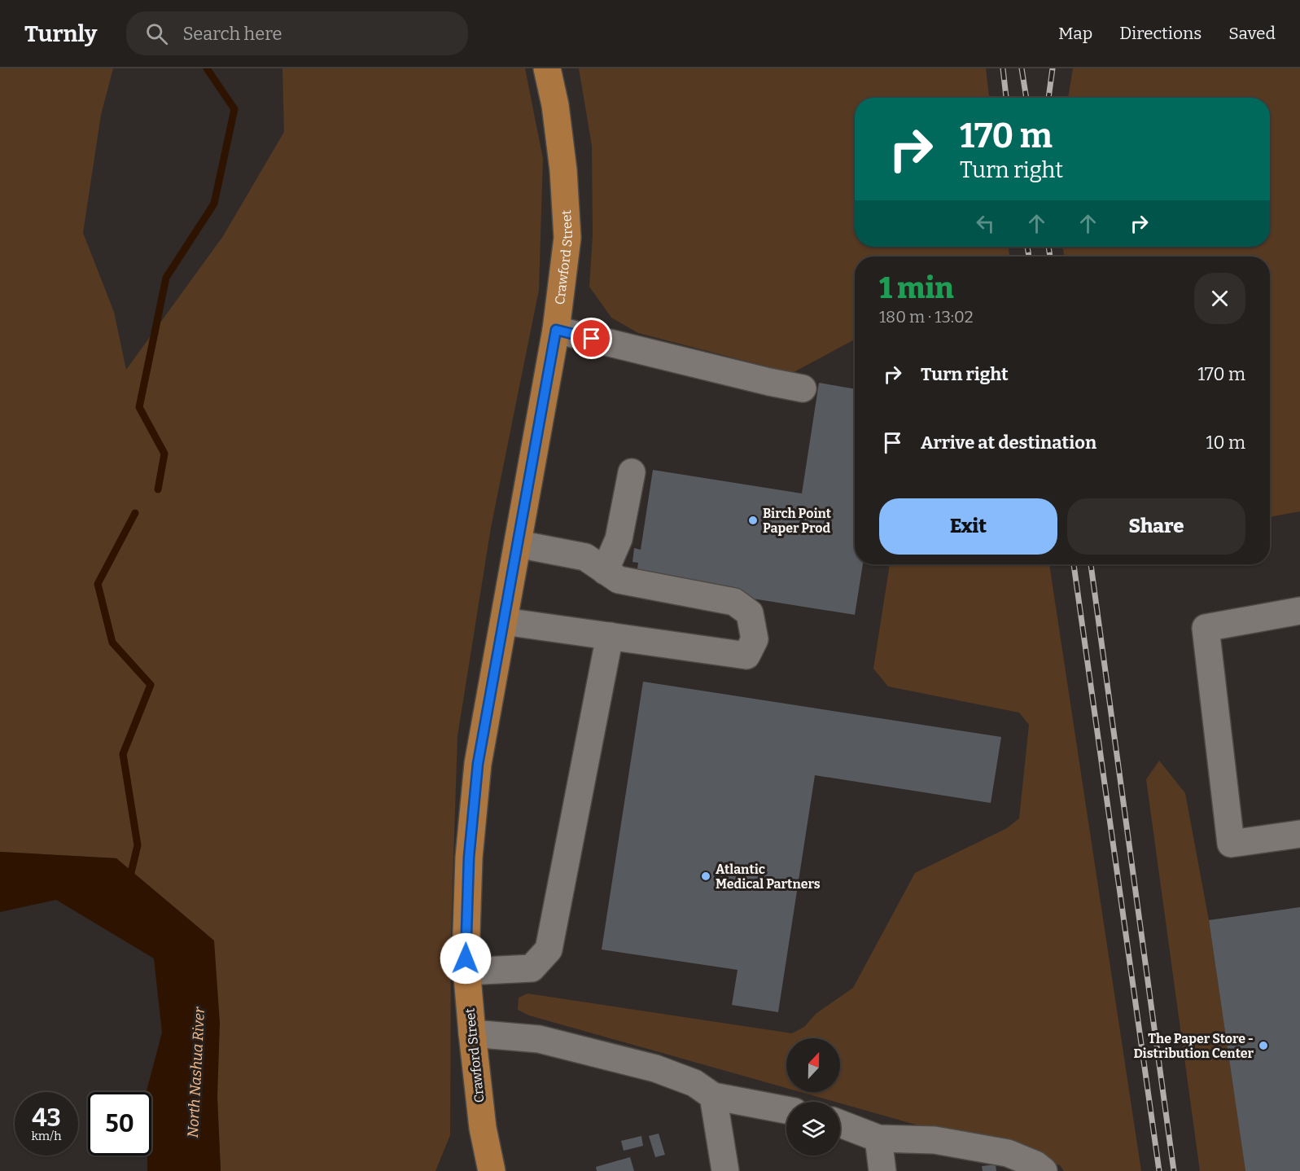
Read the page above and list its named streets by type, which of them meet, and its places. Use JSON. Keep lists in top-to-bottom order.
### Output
{
  "streets": {
    "main road": ["Crawford Street"]
  },
  "water": ["North Nashua River"],
  "places": ["Birch Point Paper Prod", "Atlantic Medical Partners", "The Paper Store - Distribution Center"],
  "north": "top",
  "page": {
    "header": "Turnly",
    "search": "Search here",
    "nav": ["Map", "Directions", "Saved"],
    "turn": ["170 m", "Turn right"],
    "heading": ["1 min", "180 m · 13:02"],
    "list": [
      {
        "name": "Turn right",
        "value": "170 m"
      },
      {
        "name": "Arrive at destination",
        "value": "10 m"
      }
    ],
    "buttons": ["Exit", "Share"],
    "speed": "43 km/h",
    "limit": "50"
  }
}
